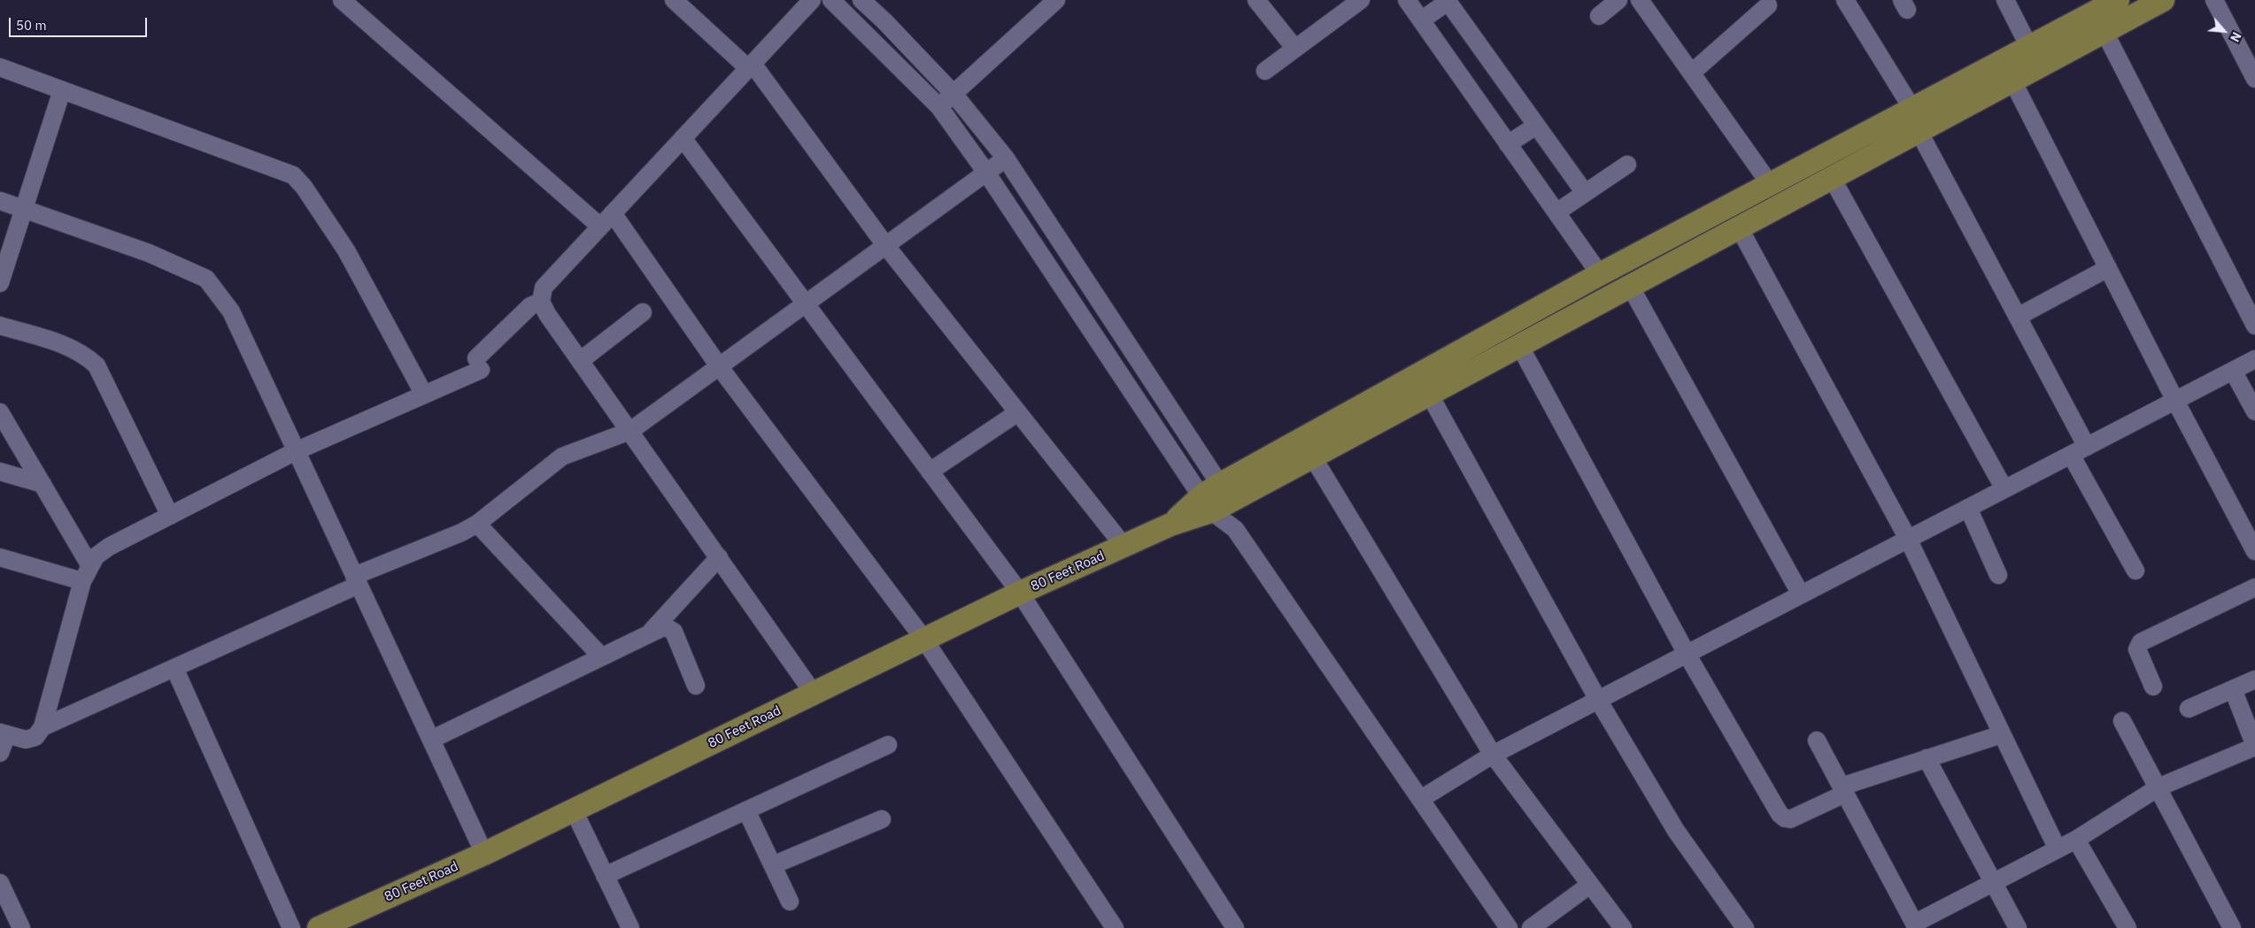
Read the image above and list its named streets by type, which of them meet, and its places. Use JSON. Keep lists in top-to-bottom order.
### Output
{
  "streets": {
    "main road": ["80 Feet Road"]
  },
  "scale_bar": "50 m",
  "north": "bottom right"
}
